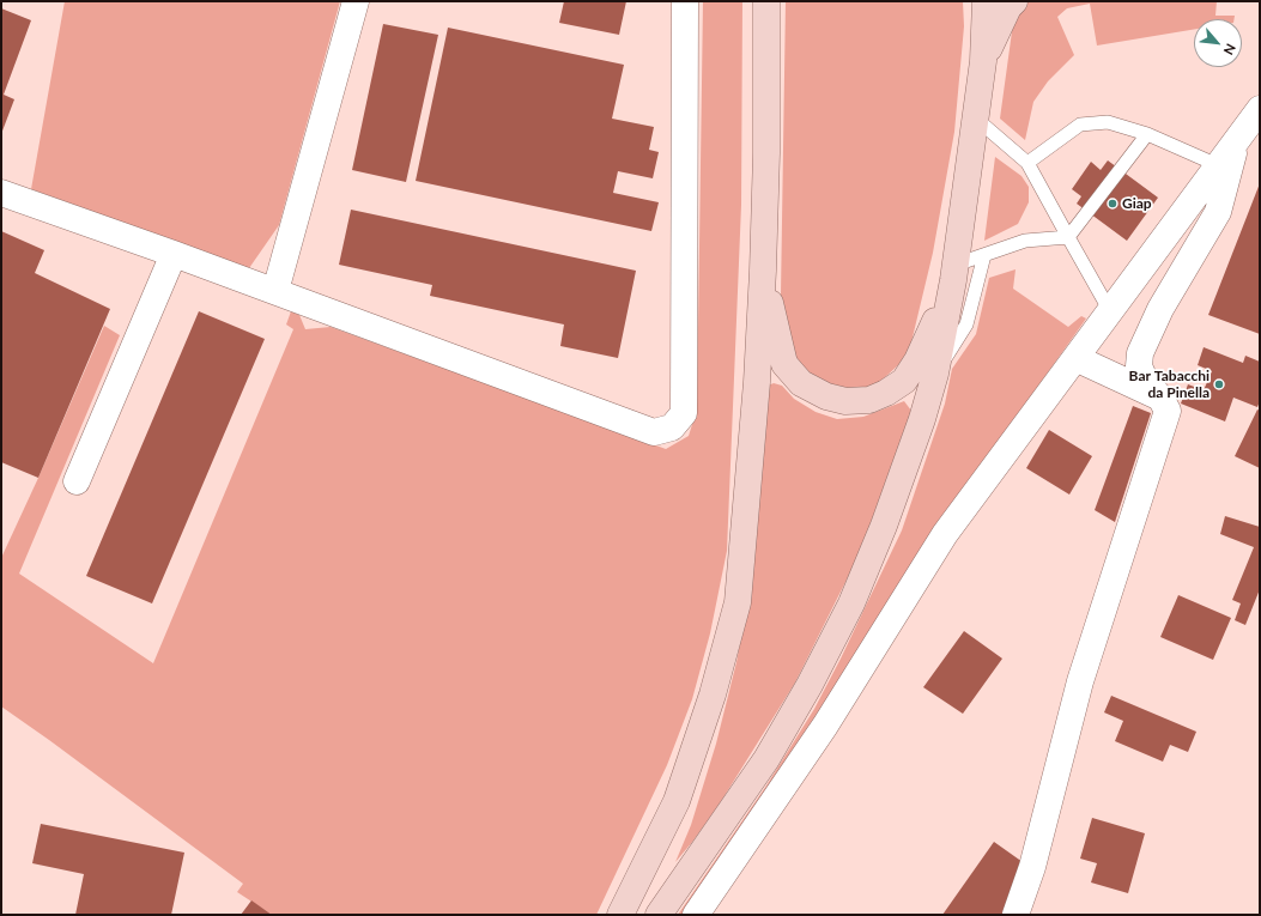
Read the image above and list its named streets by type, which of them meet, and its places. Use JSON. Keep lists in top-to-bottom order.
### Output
{
  "places": ["Giap", "Bar Tabacchi da Pinella"],
  "north": "bottom right"
}
